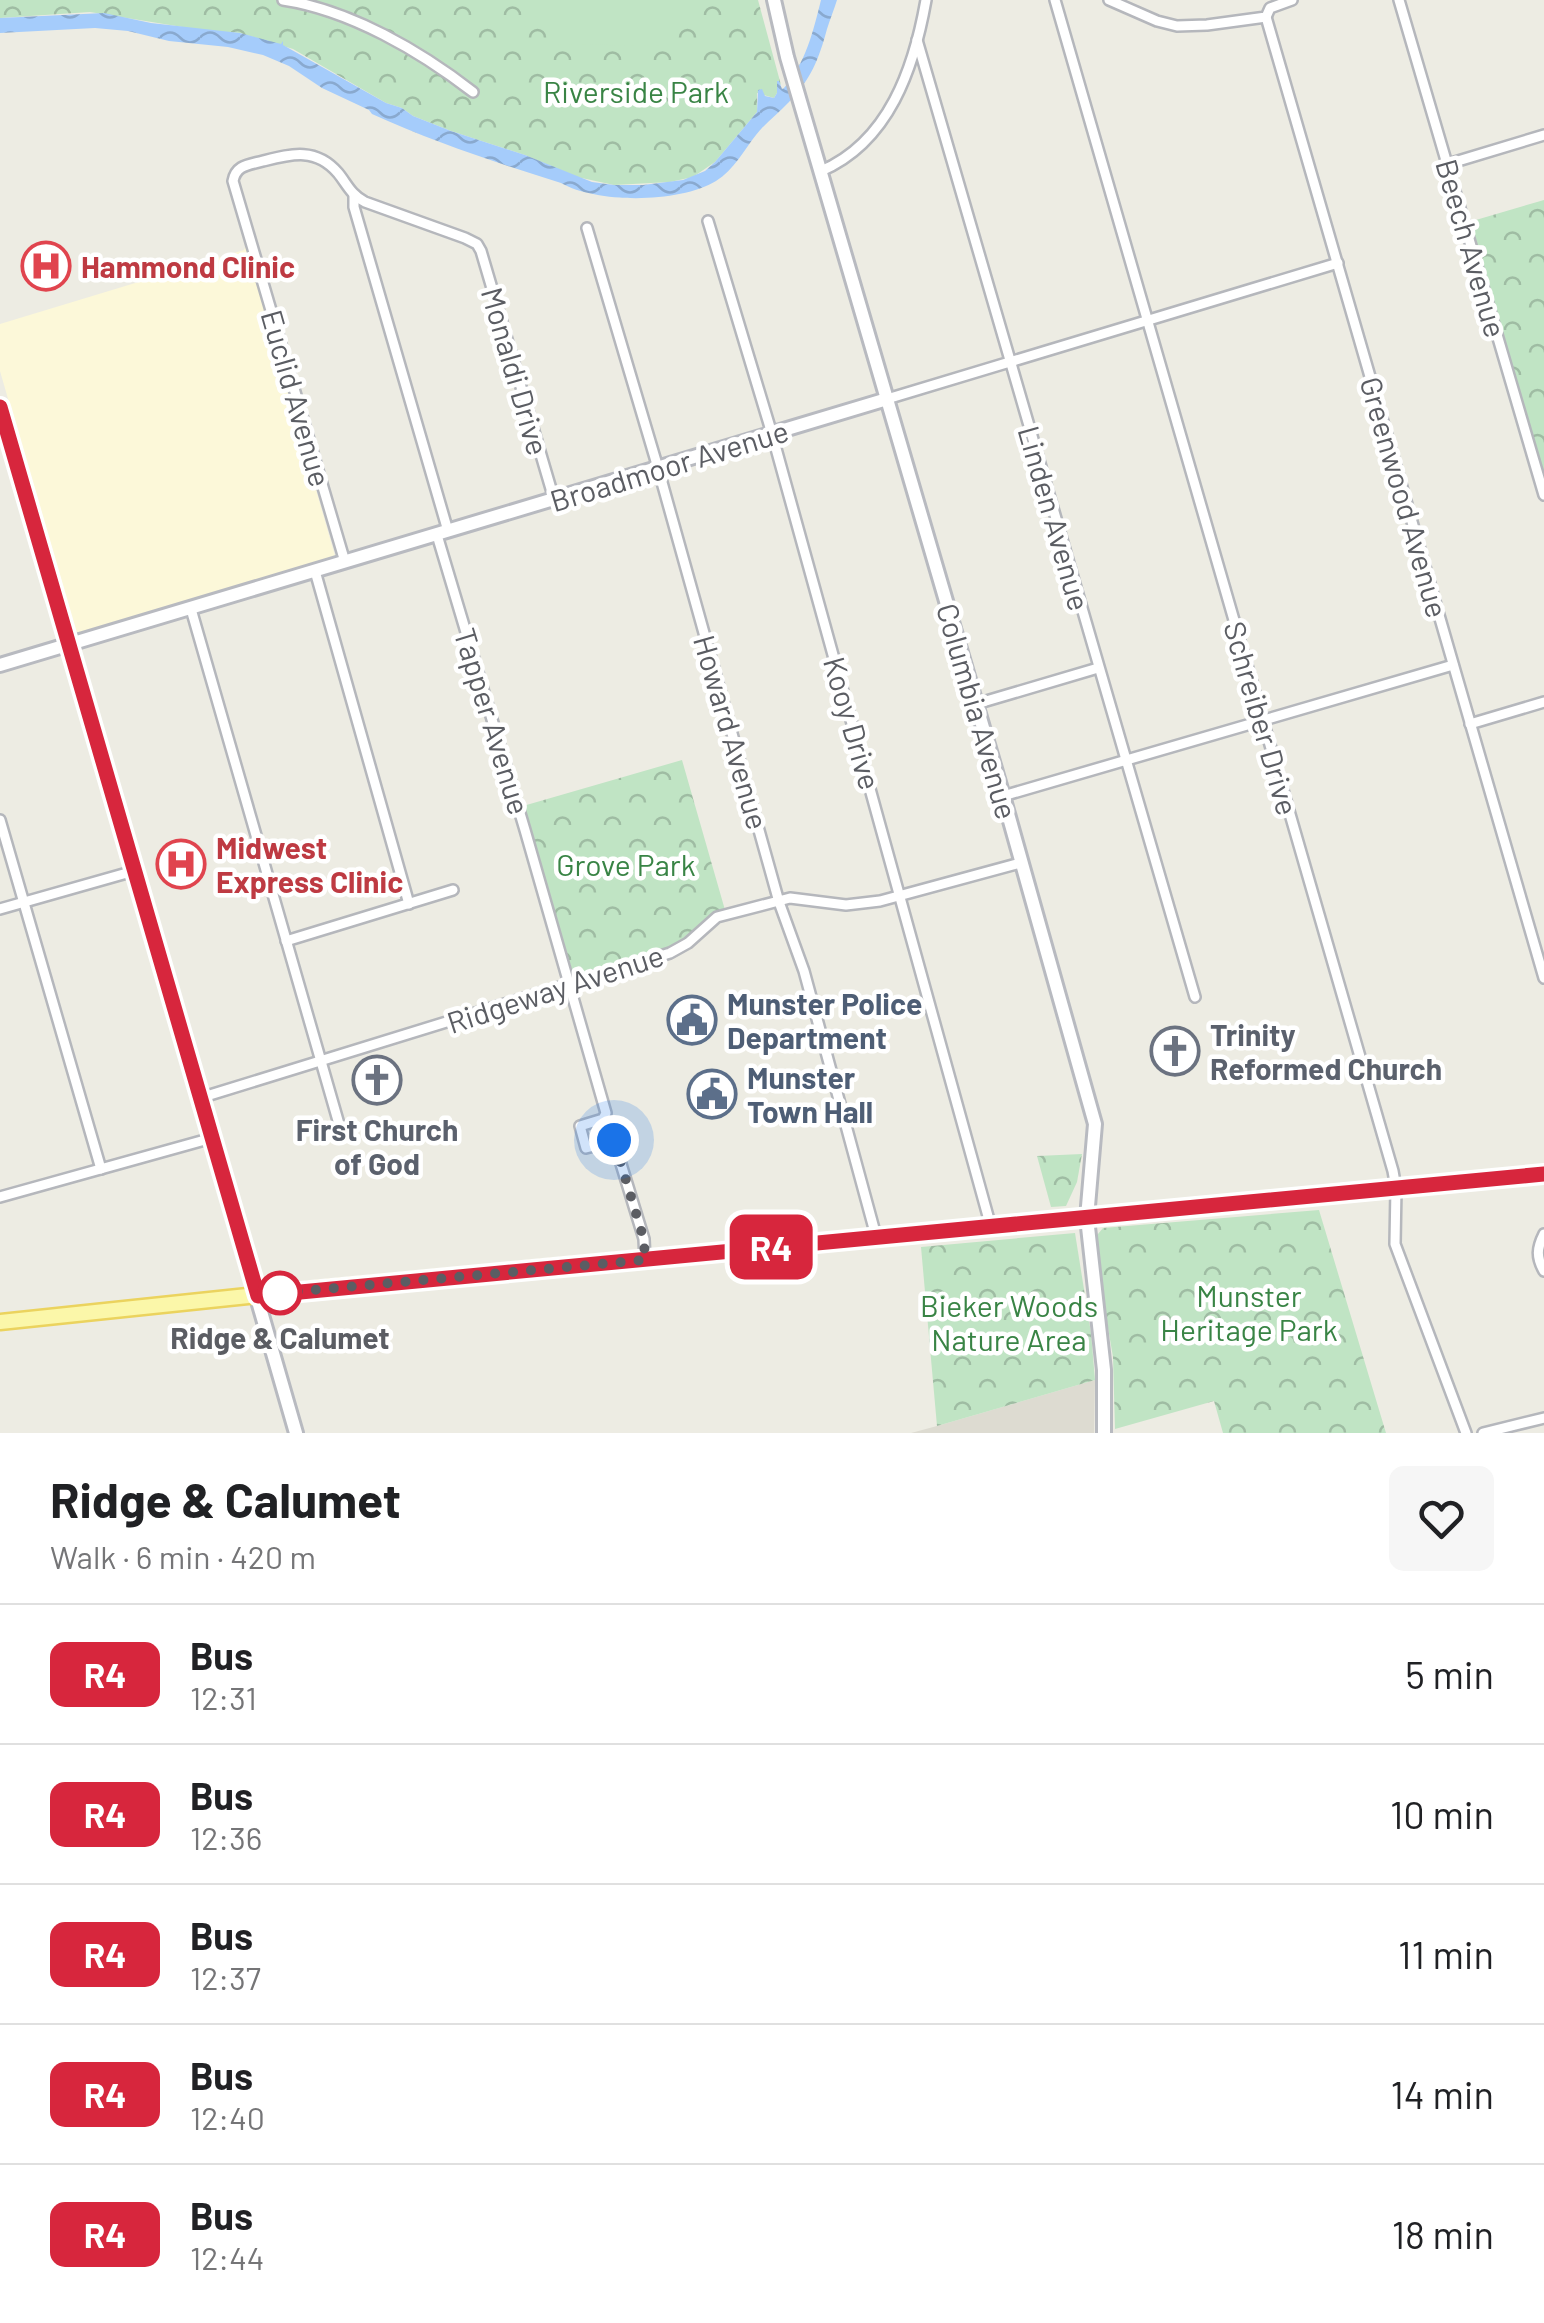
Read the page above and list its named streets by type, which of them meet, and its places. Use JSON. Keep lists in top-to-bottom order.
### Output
{
  "streets": {
    "street": [
      "Beech Avenue",
      "Monaldi Drive",
      "Euclid Avenue",
      "Broadmoor Avenue",
      "Greenwood Avenue",
      "Linden Avenue",
      "Columbia Avenue",
      "Schreiber Drive",
      "Tapper Avenue",
      "Kooy Drive",
      "Howard Avenue",
      "Ridgeway Avenue"
    ]
  },
  "crossings": [
    ["Monaldi Drive", "Euclid Avenue"],
    ["Monaldi Drive", "Broadmoor Avenue"],
    ["Monaldi Drive", "Tapper Avenue"],
    ["Euclid Avenue", "Broadmoor Avenue"],
    ["Euclid Avenue", "Tapper Avenue"],
    ["Broadmoor Avenue", "Greenwood Avenue"],
    ["Broadmoor Avenue", "Linden Avenue"],
    ["Broadmoor Avenue", "Columbia Avenue"],
    ["Broadmoor Avenue", "Schreiber Drive"],
    ["Broadmoor Avenue", "Tapper Avenue"],
    ["Broadmoor Avenue", "Kooy Drive"],
    ["Broadmoor Avenue", "Howard Avenue"],
    ["Columbia Avenue", "Ridgeway Avenue"],
    ["Tapper Avenue", "Ridgeway Avenue"],
    ["Kooy Drive", "Ridgeway Avenue"],
    ["Howard Avenue", "Ridgeway Avenue"]
  ],
  "parks": [
    "Riverside Park",
    "Grove Park",
    "Munster Heritage Park",
    "Bieker Woods Nature Area"
  ],
  "places": {
    "hospital": ["Hammond Clinic", "Midwest Express Clinic"],
    "public building": ["Munster Police Department", "Munster Town Hall"],
    "church": ["Trinity Reformed Church", "First Church of God"],
    "other": ["Ridge & Calumet"]
  },
  "lines": ["bus line R4"],
  "page": {
    "on_map": "R4",
    "heading": ["Ridge & Calumet", "Walk · 6 min · 420 m"],
    "list": [
      {
        "mark": "R4",
        "name": "Bus",
        "note": "12:31",
        "value": "5 min"
      },
      {
        "mark": "R4",
        "name": "Bus",
        "note": "12:36",
        "value": "10 min"
      },
      {
        "mark": "R4",
        "name": "Bus",
        "note": "12:37",
        "value": "11 min"
      },
      {
        "mark": "R4",
        "name": "Bus",
        "note": "12:40",
        "value": "14 min"
      },
      {
        "mark": "R4",
        "name": "Bus",
        "note": "12:44",
        "value": "18 min"
      }
    ]
  }
}
